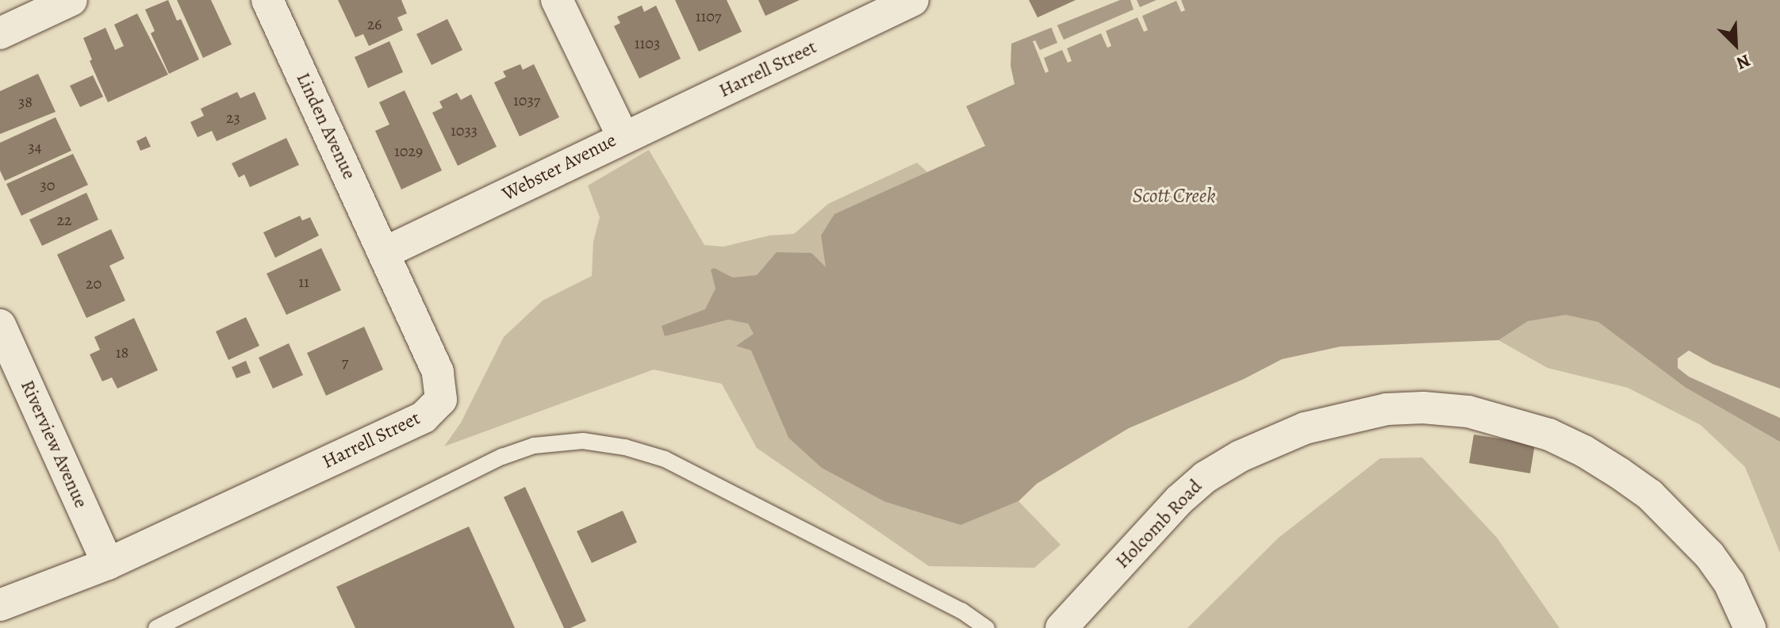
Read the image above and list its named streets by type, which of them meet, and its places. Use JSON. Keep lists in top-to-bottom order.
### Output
{
  "streets": {
    "street": [
      "Harrell Street",
      "Linden Avenue",
      "Webster Avenue",
      "Riverview Avenue",
      "Holcomb Road"
    ]
  },
  "crossings": [
    ["Harrell Street", "Linden Avenue"],
    ["Harrell Street", "Webster Avenue"],
    ["Harrell Street", "Riverview Avenue"],
    ["Linden Avenue", "Webster Avenue"]
  ],
  "water": ["Scott Creek"],
  "house_numbers": [
    "1107",
    "26",
    "1103",
    "1037",
    "38",
    "23",
    "1033",
    "34",
    "1029",
    "30",
    "22",
    "11",
    "20",
    "18",
    "7"
  ],
  "north": "bottom right"
}
